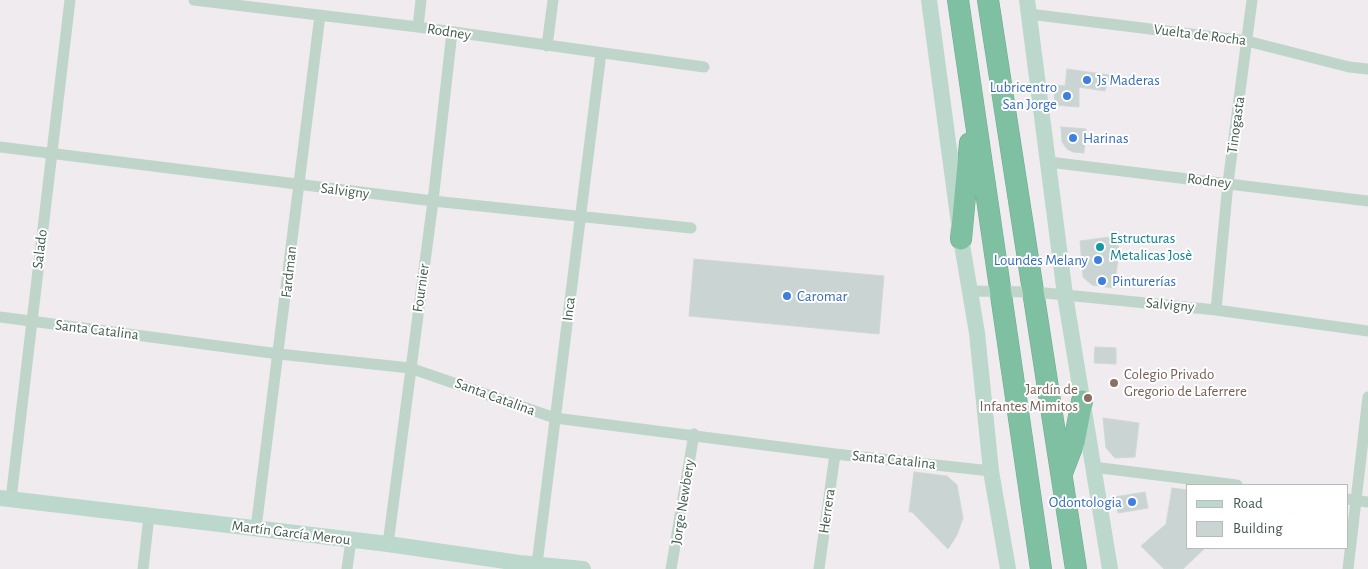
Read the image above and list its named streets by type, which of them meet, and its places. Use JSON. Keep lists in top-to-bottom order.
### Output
{
  "streets": {
    "street": [
      "Rodney",
      "Vuelta de Rocha",
      "Tinogasta",
      "Salvigny",
      "Salado",
      "Fardman",
      "Fournier",
      "Inca",
      "Santa Catalina",
      "Jorge Newbery",
      "Herrera",
      "Martín García Merou"
    ]
  },
  "crossings": [
    ["Rodney", "Tinogasta"],
    ["Rodney", "Fardman"],
    ["Rodney", "Fournier"],
    ["Rodney", "Inca"],
    ["Vuelta de Rocha", "Tinogasta"],
    ["Tinogasta", "Salvigny"],
    ["Salvigny", "Salado"],
    ["Salvigny", "Fardman"],
    ["Salvigny", "Fournier"],
    ["Salvigny", "Inca"],
    ["Salado", "Santa Catalina"],
    ["Salado", "Martín García Merou"],
    ["Fardman", "Santa Catalina"],
    ["Fardman", "Martín García Merou"],
    ["Fournier", "Santa Catalina"],
    ["Fournier", "Martín García Merou"],
    ["Inca", "Santa Catalina"],
    ["Inca", "Martín García Merou"],
    ["Santa Catalina", "Jorge Newbery"],
    ["Santa Catalina", "Herrera"]
  ],
  "places": [
    "Js Maderas",
    "Lubricentro San Jorge",
    "Harinas",
    "Estructuras Metalicas Josè",
    "Loundes Melany",
    "Pinturerías",
    "Caromar",
    "Colegio Privado Gregorio de Laferrere",
    "Jardín de Infantes Mimitos",
    "Odontologia"
  ],
  "legend": ["Road", "Building"]
}
